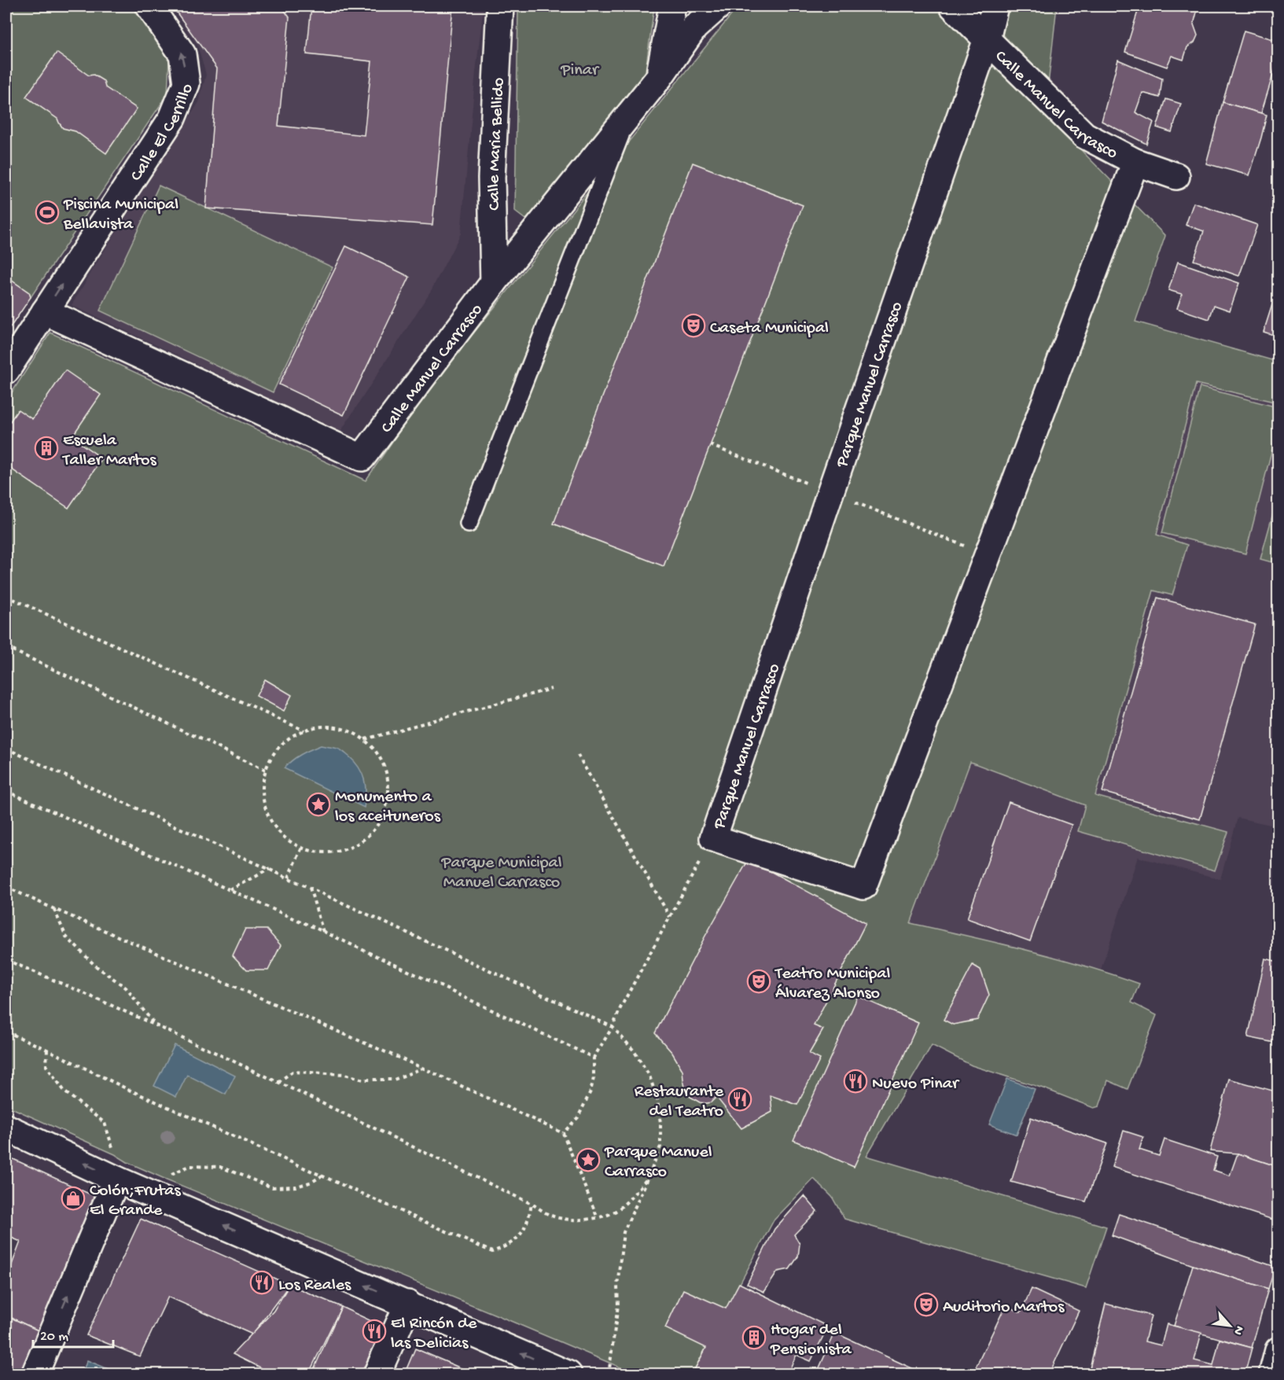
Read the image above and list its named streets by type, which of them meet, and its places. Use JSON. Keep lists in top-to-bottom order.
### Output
{
  "streets": {
    "street": [
      "Calle Manuel Carrasco",
      "Calle El Cerrillo",
      "Calle Maria Bellido",
      "Parque Manuel Carrasco"
    ]
  },
  "crossings": [
    ["Calle Manuel Carrasco", "Calle El Cerrillo"],
    ["Calle Manuel Carrasco", "Calle Maria Bellido"],
    ["Calle Manuel Carrasco", "Parque Manuel Carrasco"]
  ],
  "one_way": ["Calle El Cerrillo"],
  "parks": ["Pinar", "Parque Municipal Manuel Carrasco"],
  "places": {
    "sports": ["Piscina Municipal Bellavista"],
    "theatre": ["Caseta Municipal", "Teatro Municipal Álvarez Alonso", "Auditorio Martos"],
    "building": ["Escuela Taller Martos", "Hogar del Pensionista"],
    "place": ["Monumento a los aceituneros", "Parque Manuel Carrasco"],
    "restaurant": [
      "Nuevo Pinar",
      "Restaurante del Teatro",
      "Los Reales",
      "El Rincón de las Delicias"
    ],
    "shop": ["Colón;Frutas El Grande"]
  },
  "scale_bar": "20 m",
  "north": "bottom right"
}
